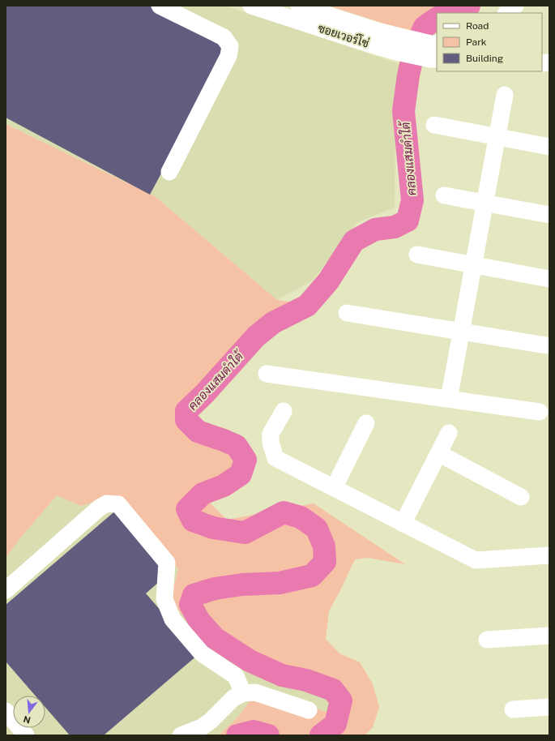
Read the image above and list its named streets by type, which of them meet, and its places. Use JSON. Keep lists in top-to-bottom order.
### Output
{
  "streets": {
    "street": ["ซอยเวอร์โซ่"]
  },
  "water": ["คลองแสมดำใต้"],
  "legend": ["Road", "Park", "Building"],
  "north": "bottom"
}
